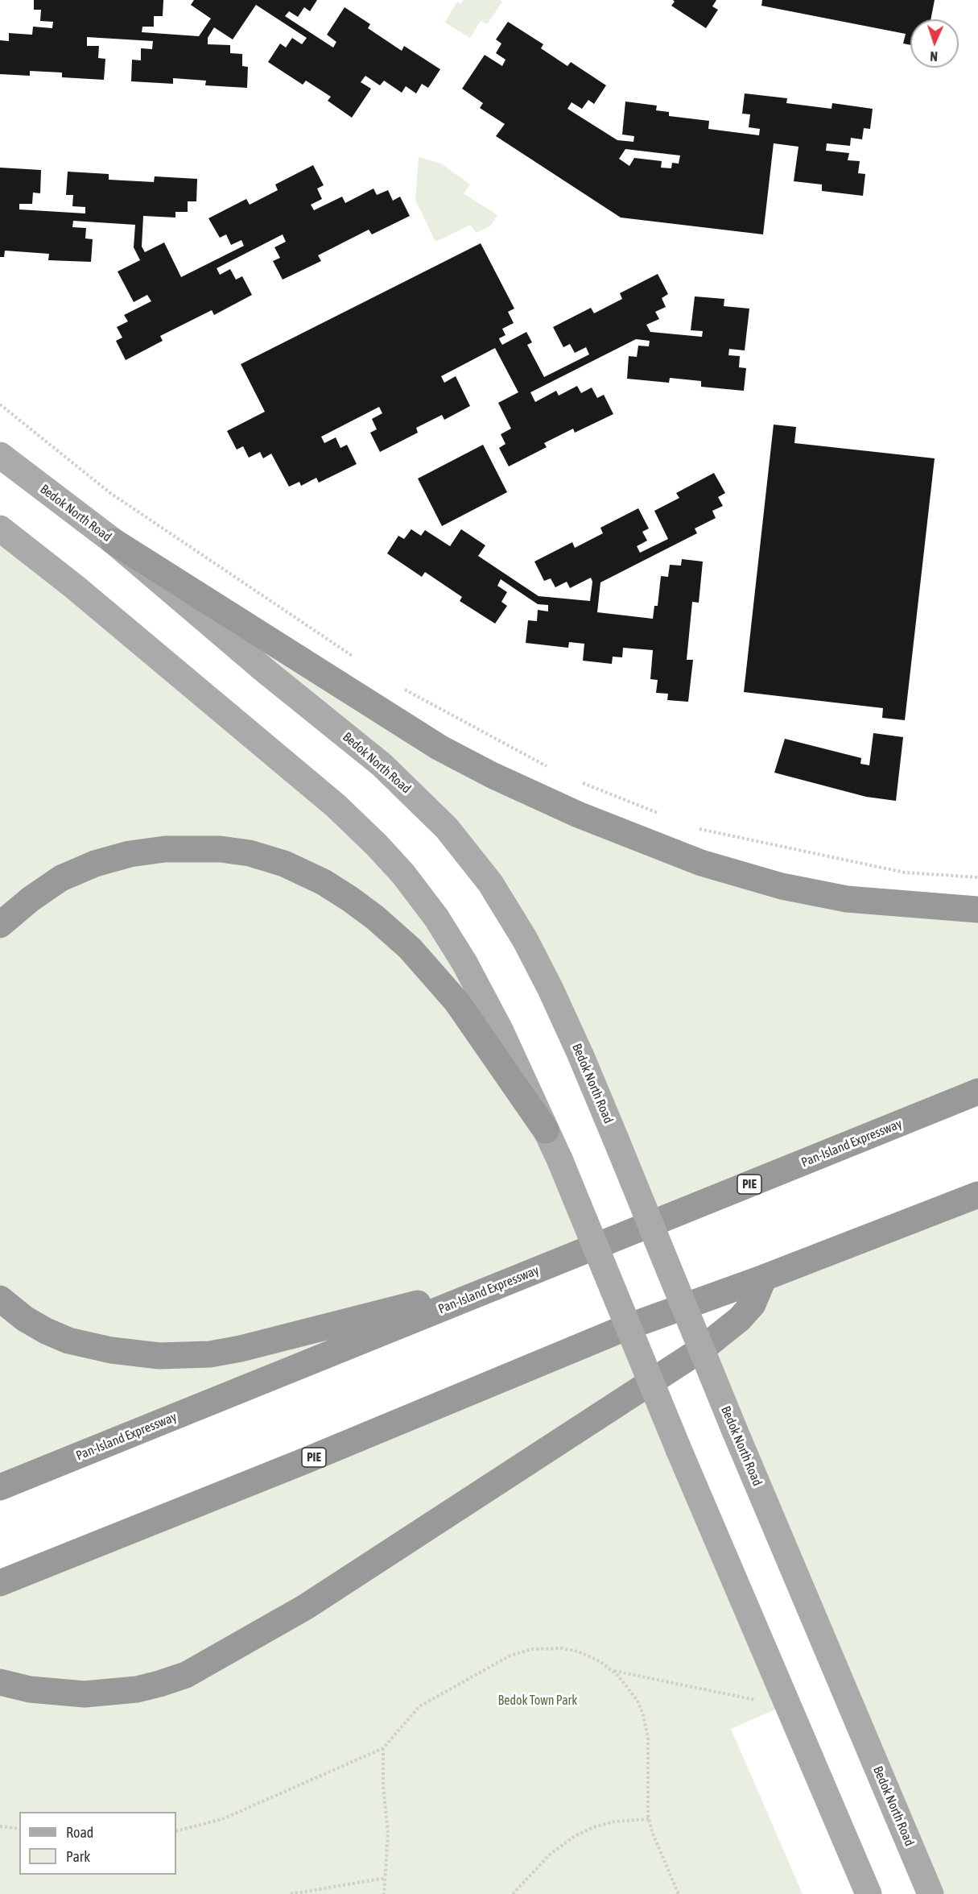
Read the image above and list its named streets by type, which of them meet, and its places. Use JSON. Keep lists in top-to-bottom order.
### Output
{
  "streets": {
    "highway": ["Pan-Island Expressway", "PIE"],
    "main road": ["Bedok North Road"]
  },
  "parks": ["Bedok Town Park"],
  "legend": ["Road", "Park"],
  "north": "bottom"
}
